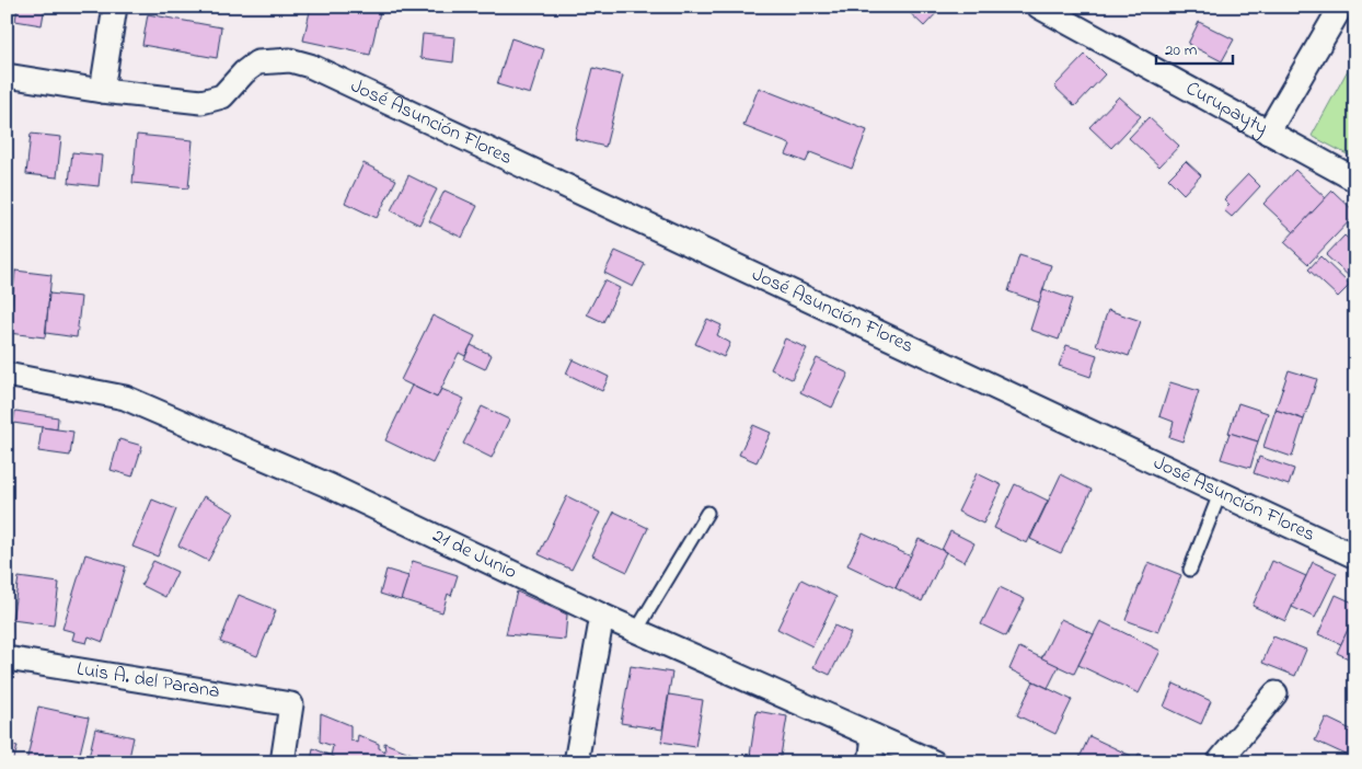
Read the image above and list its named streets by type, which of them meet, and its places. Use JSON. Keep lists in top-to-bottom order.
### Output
{
  "streets": {
    "street": [
      "Curupayty",
      "José Asunción Flores",
      "21 de Junio",
      "Luis A. del Parana"
    ]
  },
  "scale_bar": "20 m"
}
